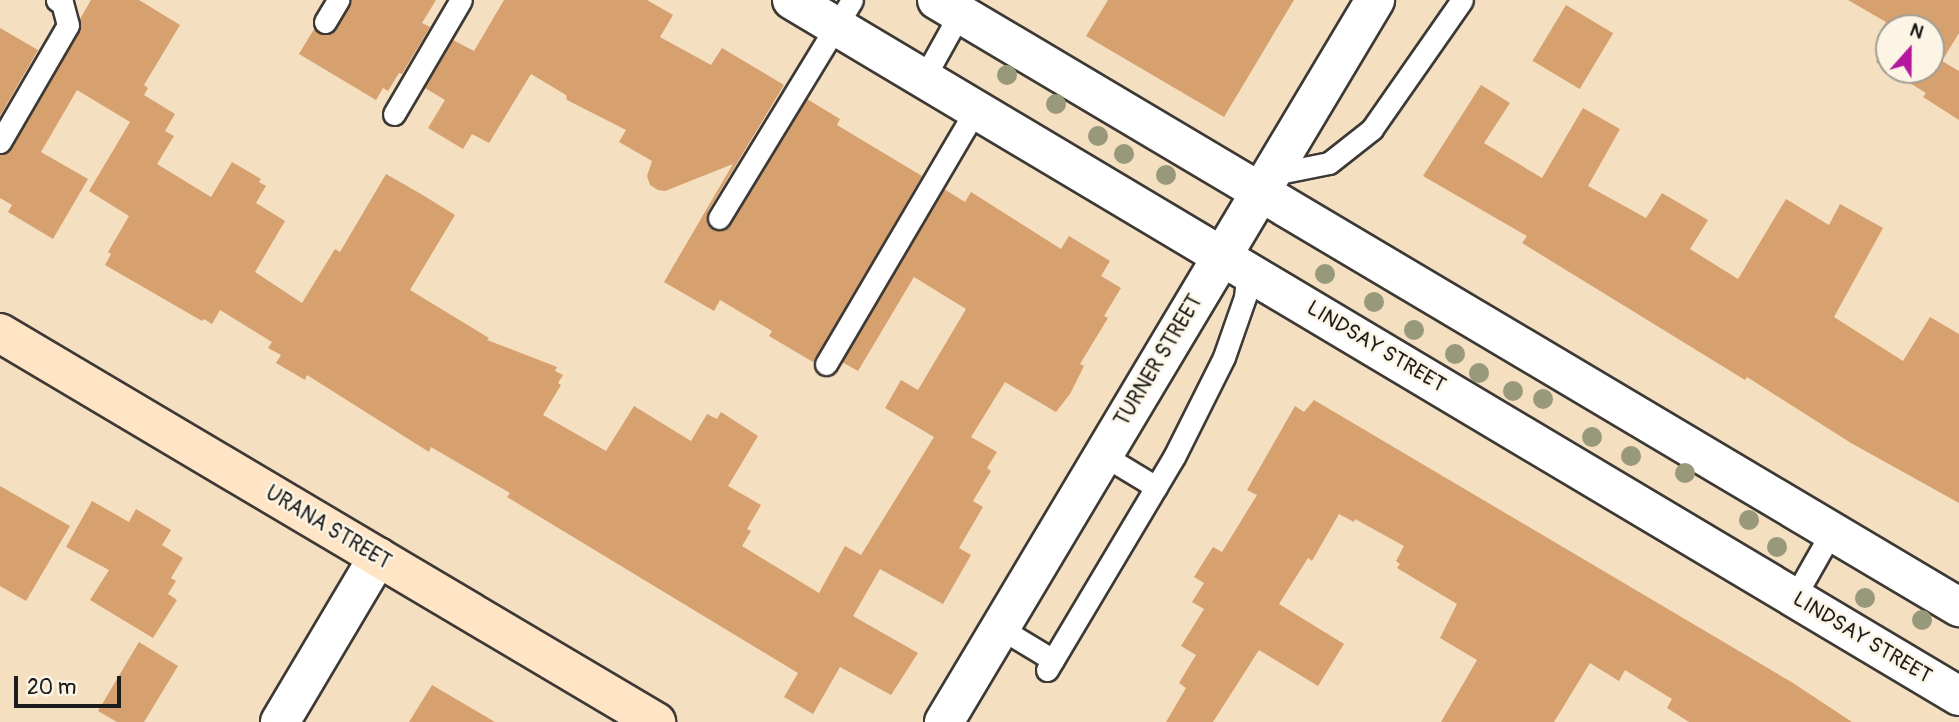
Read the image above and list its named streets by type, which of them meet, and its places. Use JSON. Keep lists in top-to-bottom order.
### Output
{
  "streets": {
    "street": ["LINDSAY STREET", "TURNER STREET", "URANA STREET"]
  },
  "crossings": [
    ["LINDSAY STREET", "TURNER STREET"]
  ],
  "scale_bar": "20 m",
  "north": "top"
}
